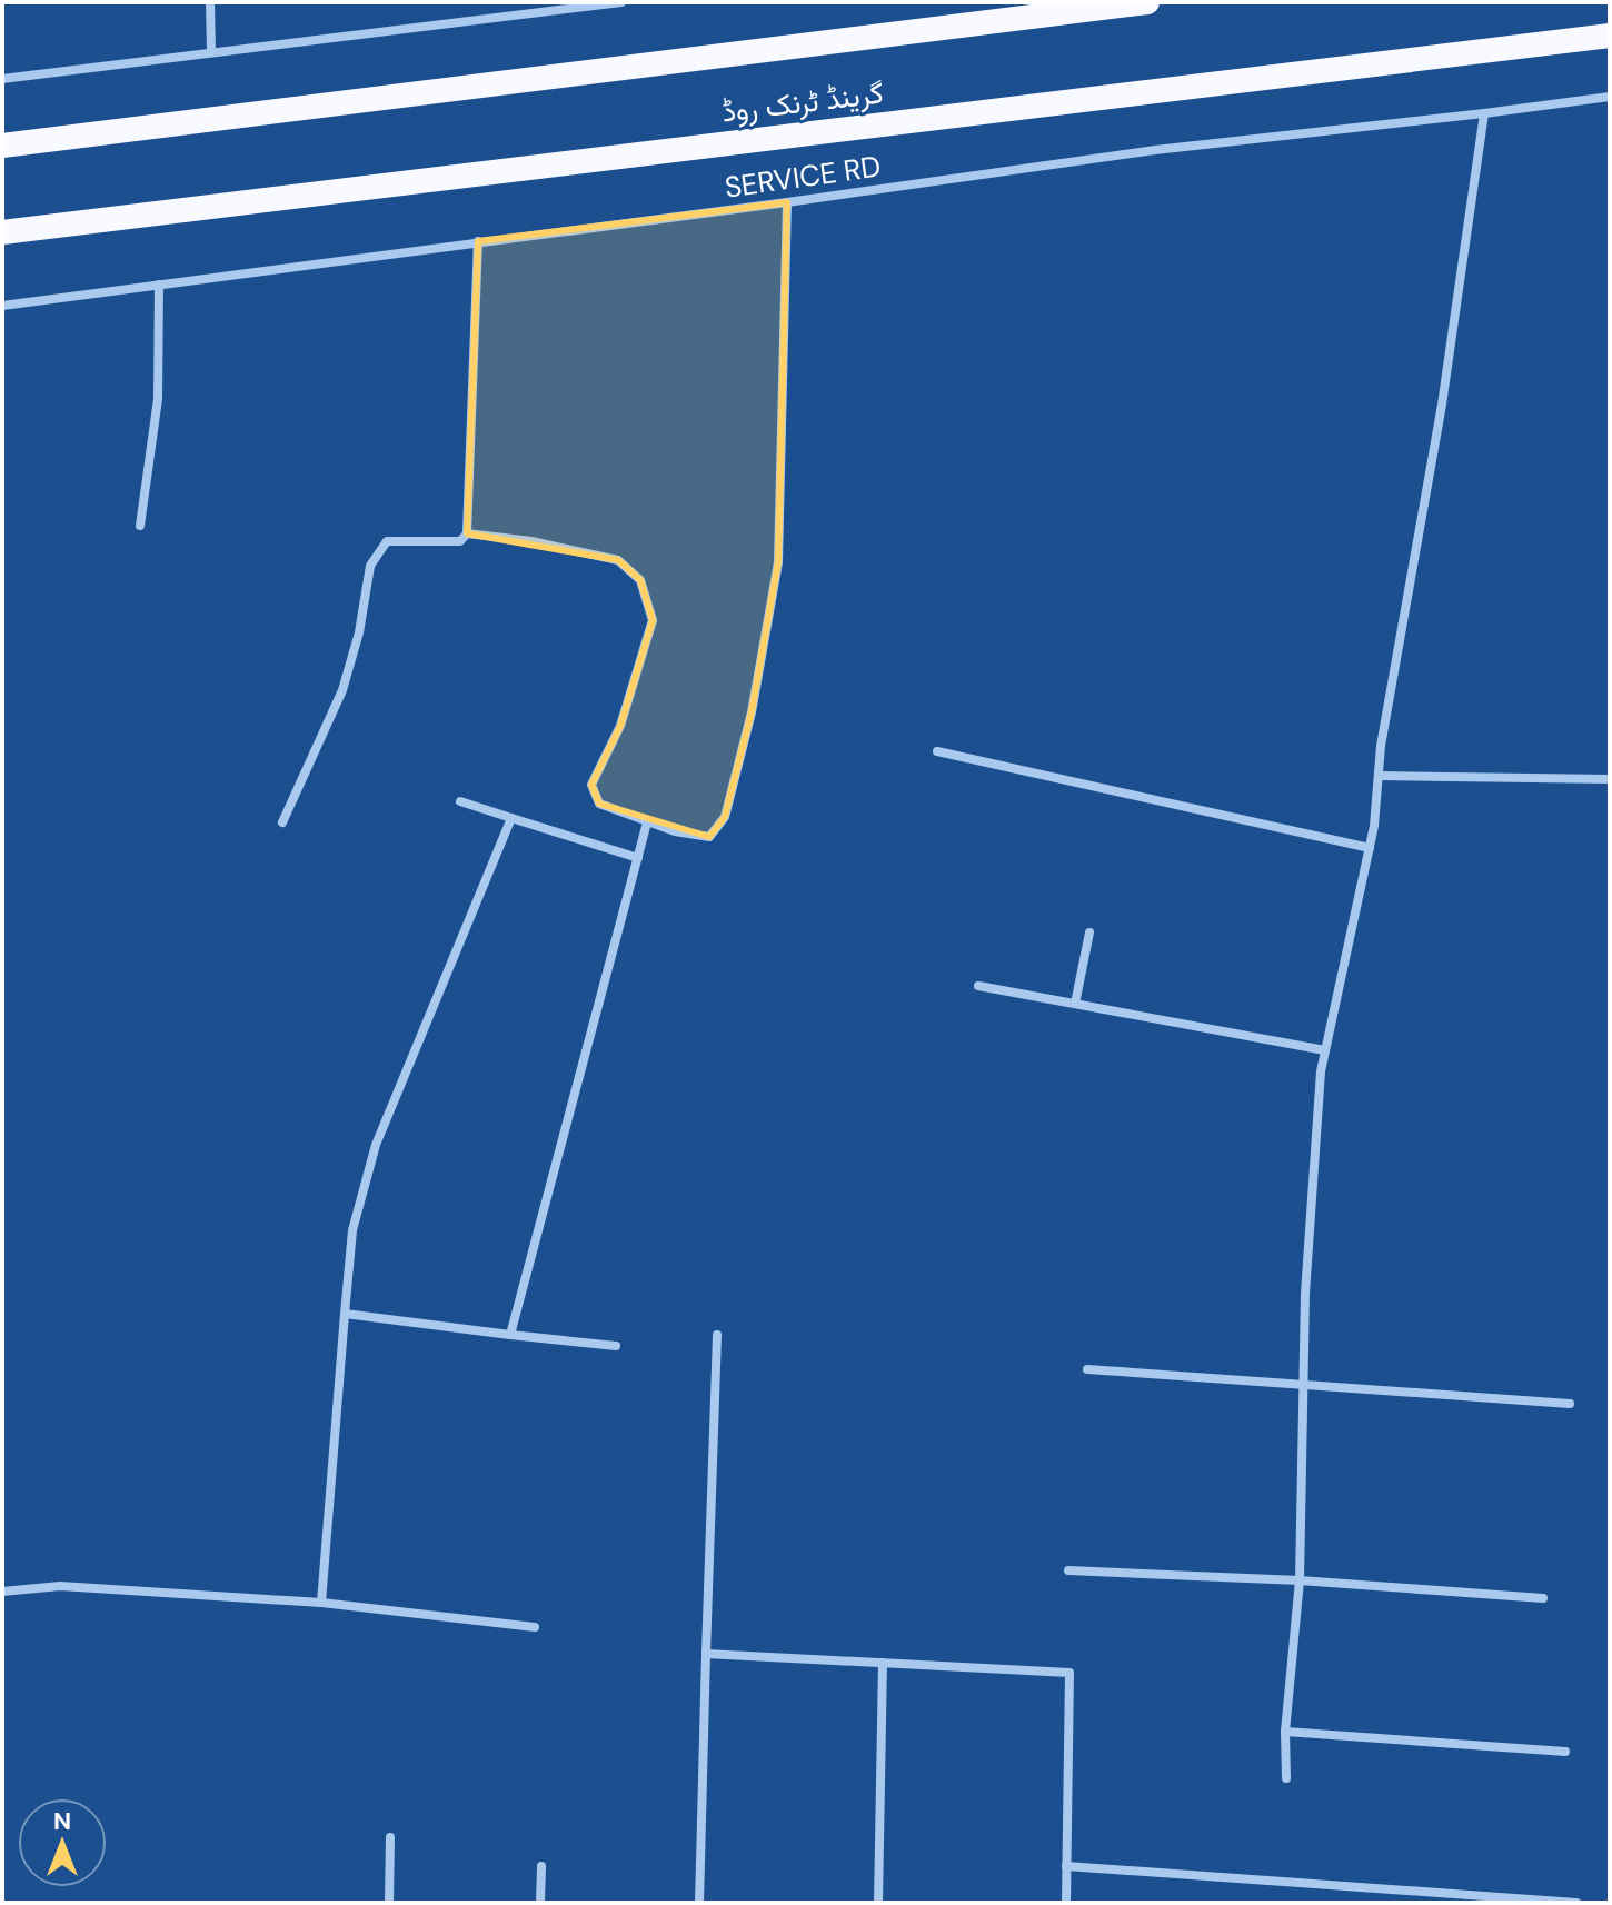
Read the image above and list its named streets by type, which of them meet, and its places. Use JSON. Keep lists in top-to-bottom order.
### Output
{
  "streets": {
    "highway": ["گرینڈ ٹرنک روڈ"],
    "street": ["SERVICE RD"]
  },
  "north": "top"
}
